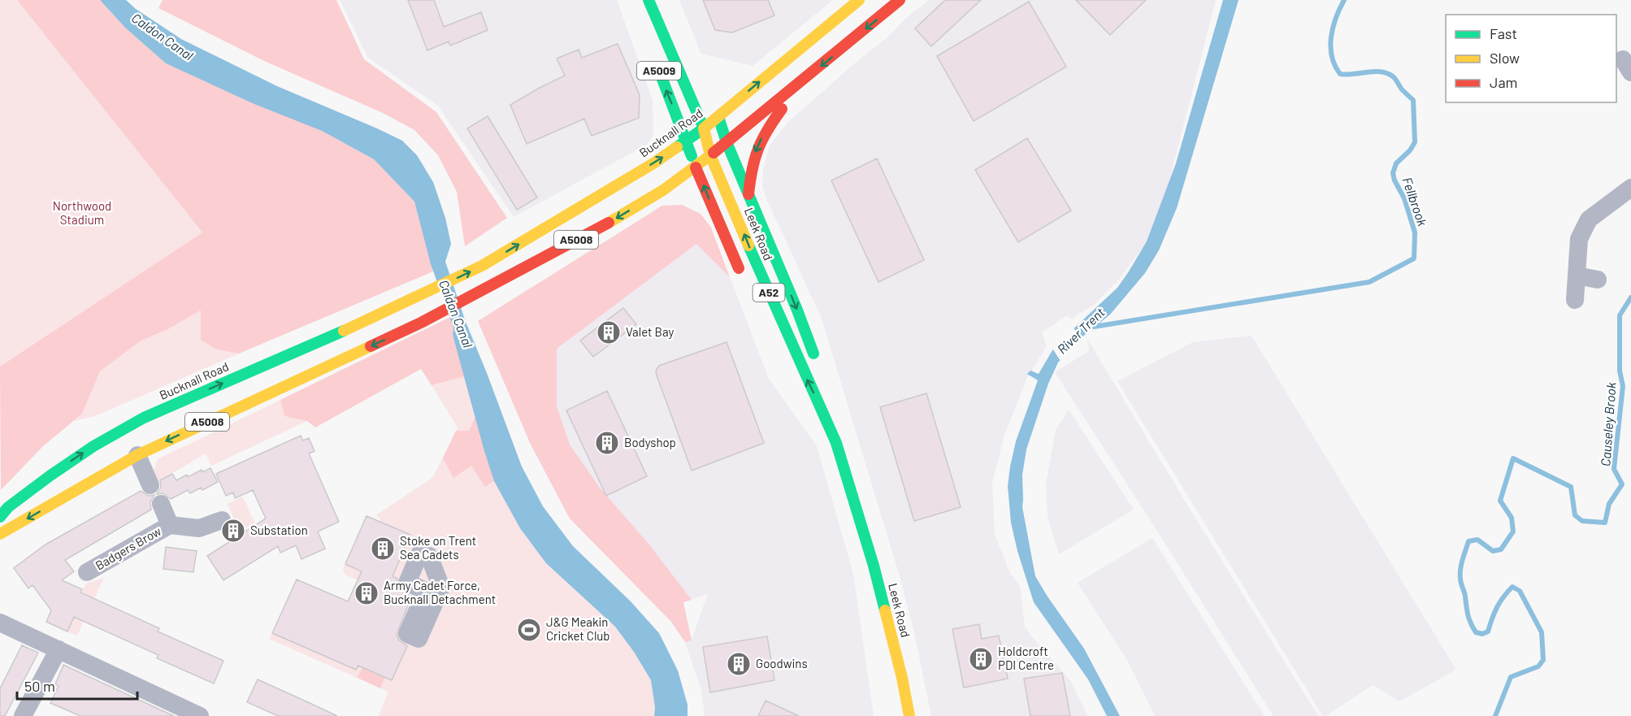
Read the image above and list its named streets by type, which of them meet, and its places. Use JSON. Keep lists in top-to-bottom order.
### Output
{
  "streets": {
    "main road": [
      "A5009",
      "Bucknall Road",
      "Leek Road",
      "A5008",
      "A52"
    ],
    "street": ["Badgers Brow"]
  },
  "crossings": [
    ["A5009", "Bucknall Road"],
    ["A5009", "Leek Road"],
    ["Bucknall Road", "Leek Road"],
    ["Leek Road", "A5008"],
    ["Leek Road", "A52"]
  ],
  "water": [
    "Caldon Canal",
    "Fellbrook",
    "River Trent",
    "Causeley Brook"
  ],
  "parks": ["Northwood Stadium"],
  "places": {
    "building": [
      "Valet Bay",
      "Bodyshop",
      "Substation",
      "Stoke on Trent Sea Cadets",
      "Army Cadet Force, Bucknall Detachment",
      "Holdcroft PDI Centre",
      "Goodwins"
    ],
    "sports": ["J&G Meakin Cricket Club"]
  },
  "legend": ["Fast", "Slow", "Jam"],
  "scale_bar": "50 m"
}
